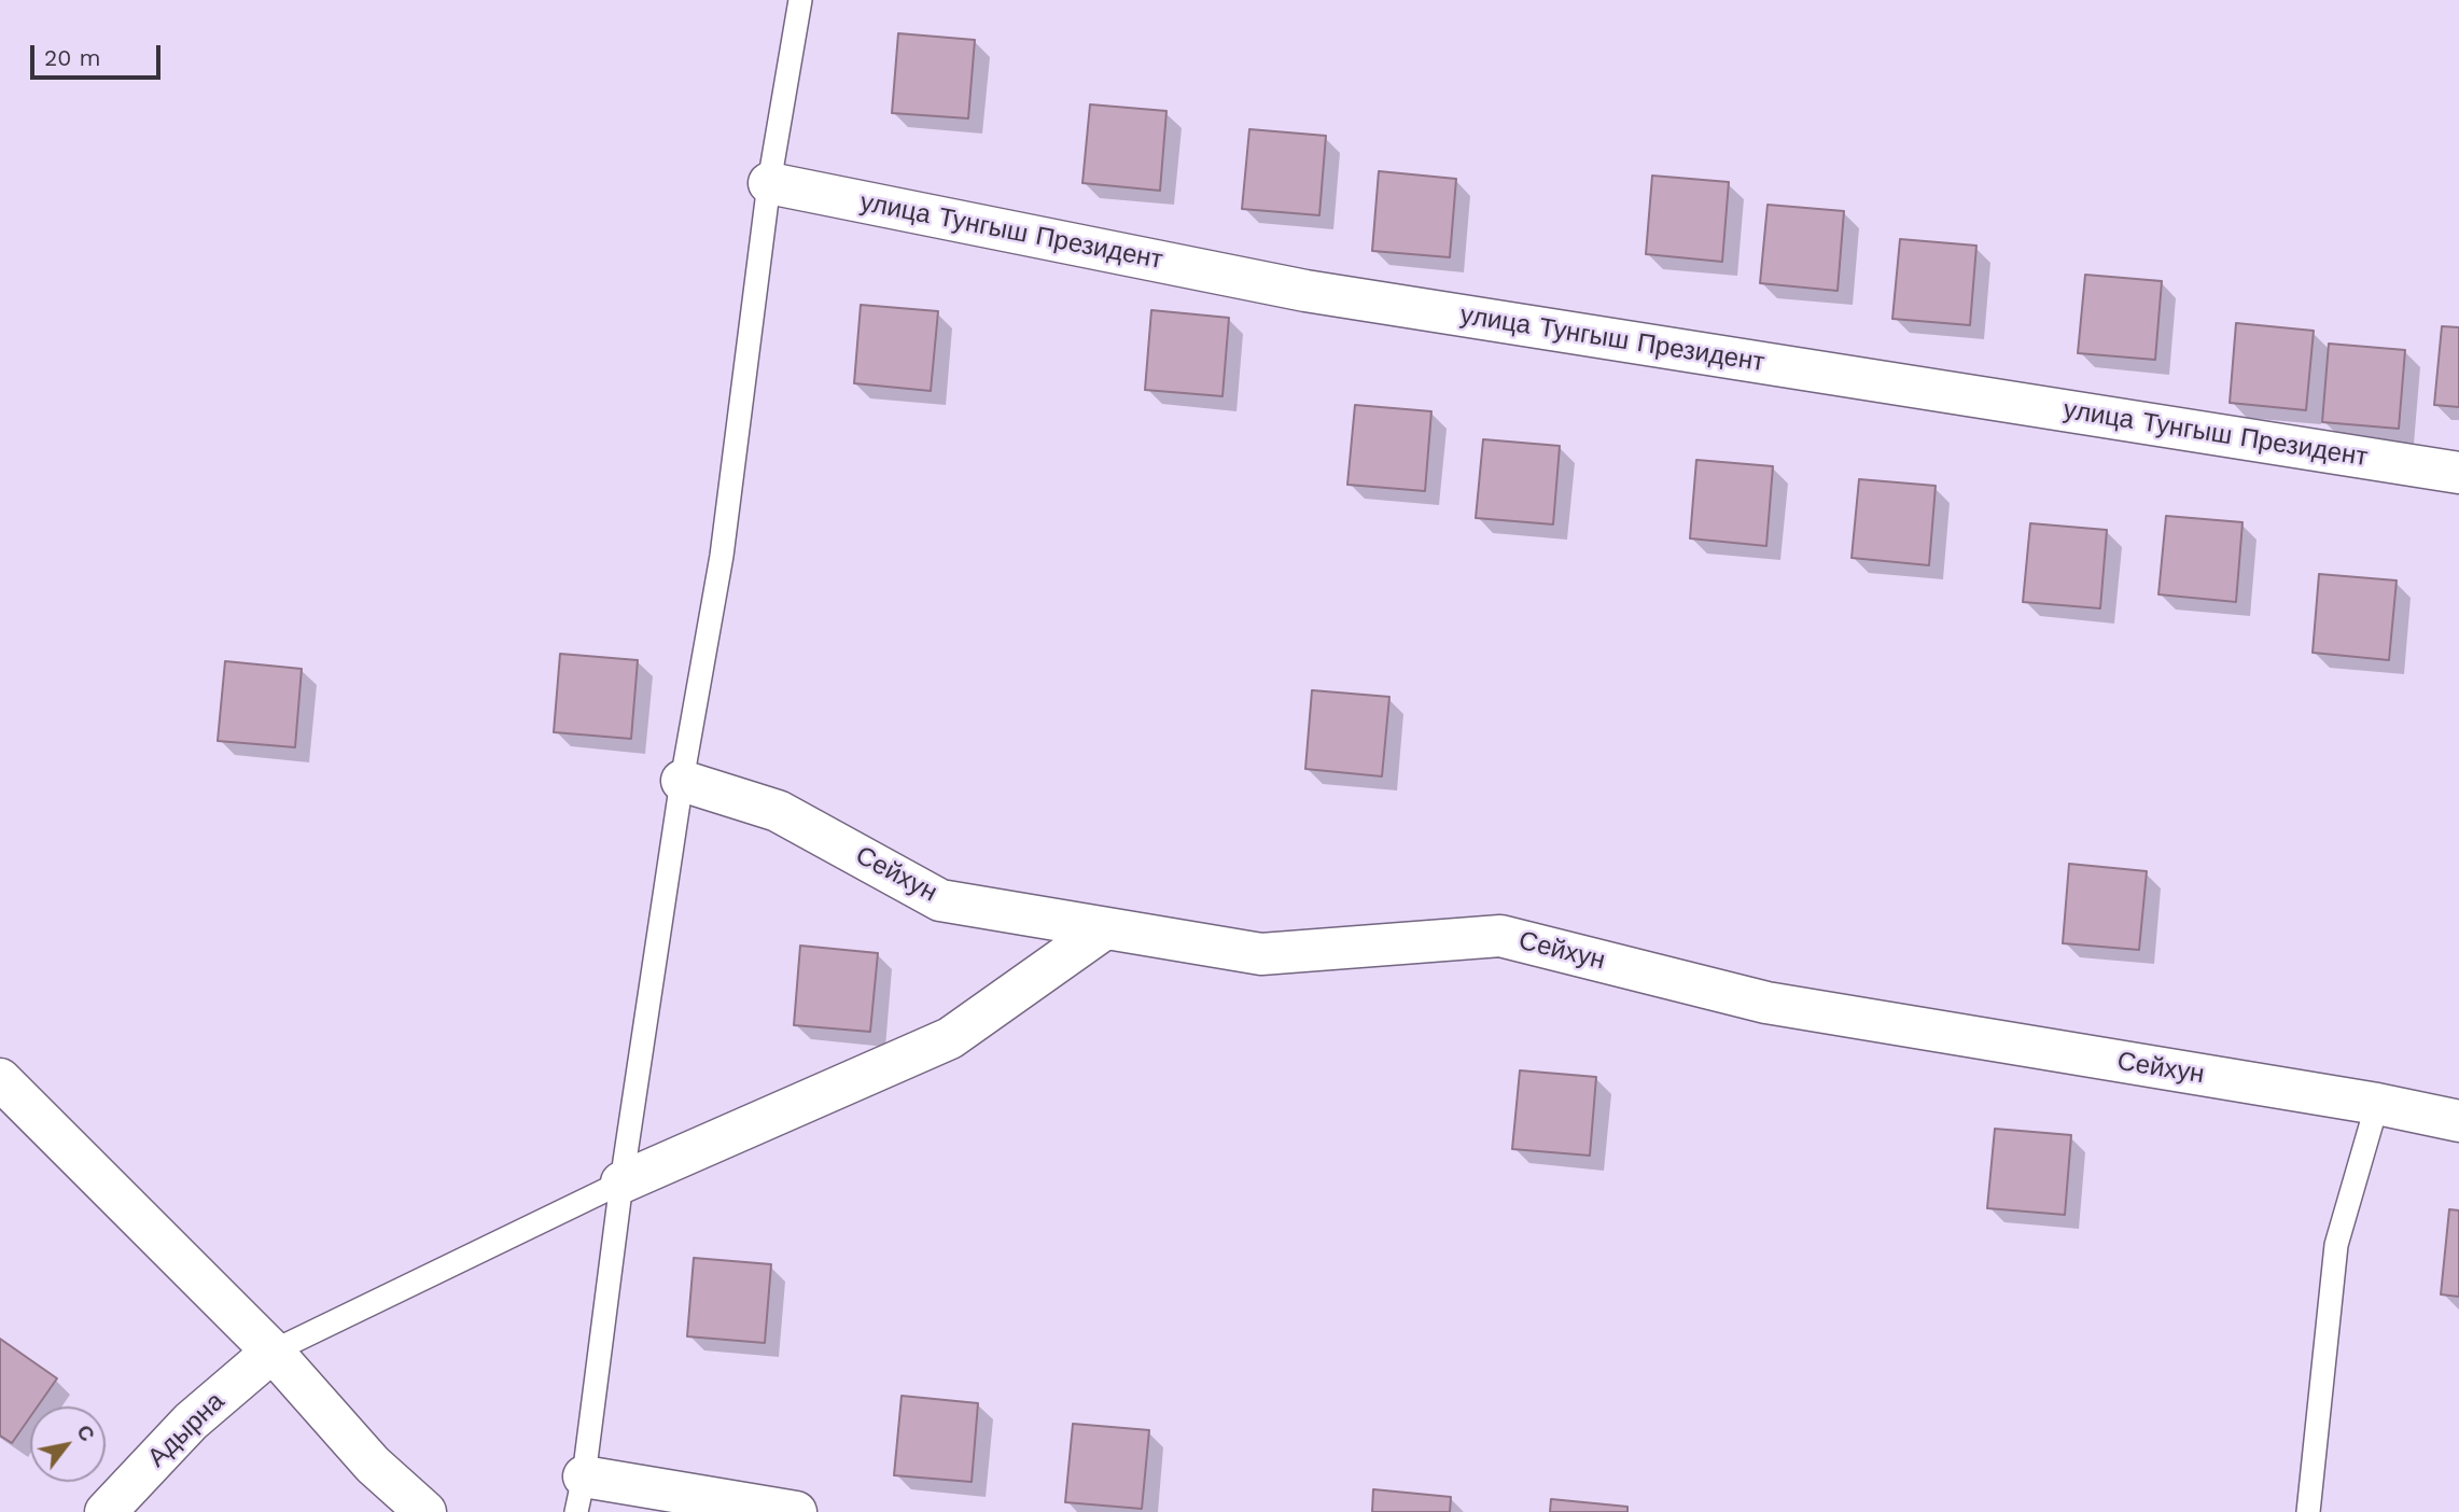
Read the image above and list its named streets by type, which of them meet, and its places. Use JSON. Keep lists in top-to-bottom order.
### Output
{
  "streets": {
    "street": ["улица Тунгыш Президент", "Сейхун", "Адырна"]
  },
  "scale_bar": "20 m",
  "north": "top right"
}
